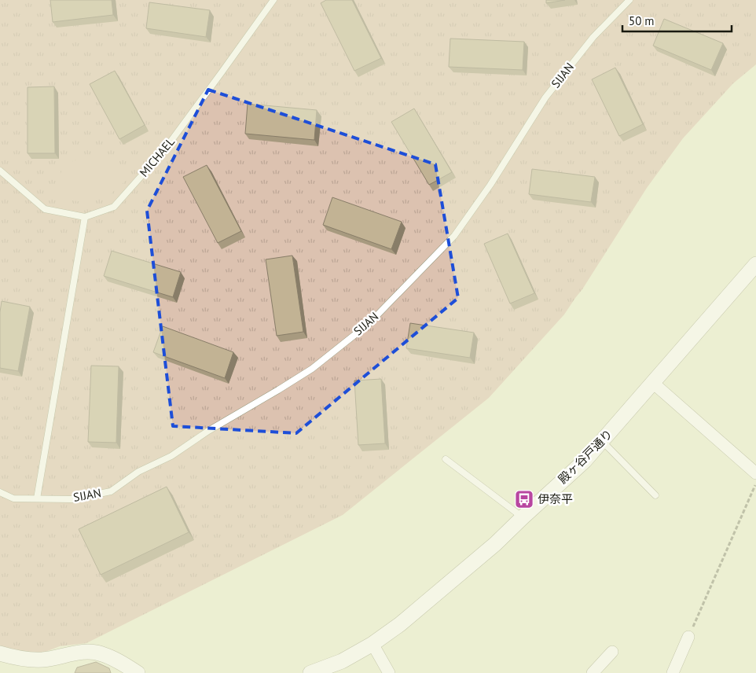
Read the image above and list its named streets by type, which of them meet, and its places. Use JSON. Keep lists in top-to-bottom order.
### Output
{
  "streets": {
    "street": ["殿ヶ谷戸通り"],
    "lane": ["SIJAN", "MICHAEL"]
  },
  "places": {
    "bus stop": ["伊奈平"]
  },
  "scale_bar": "50 m"
}
